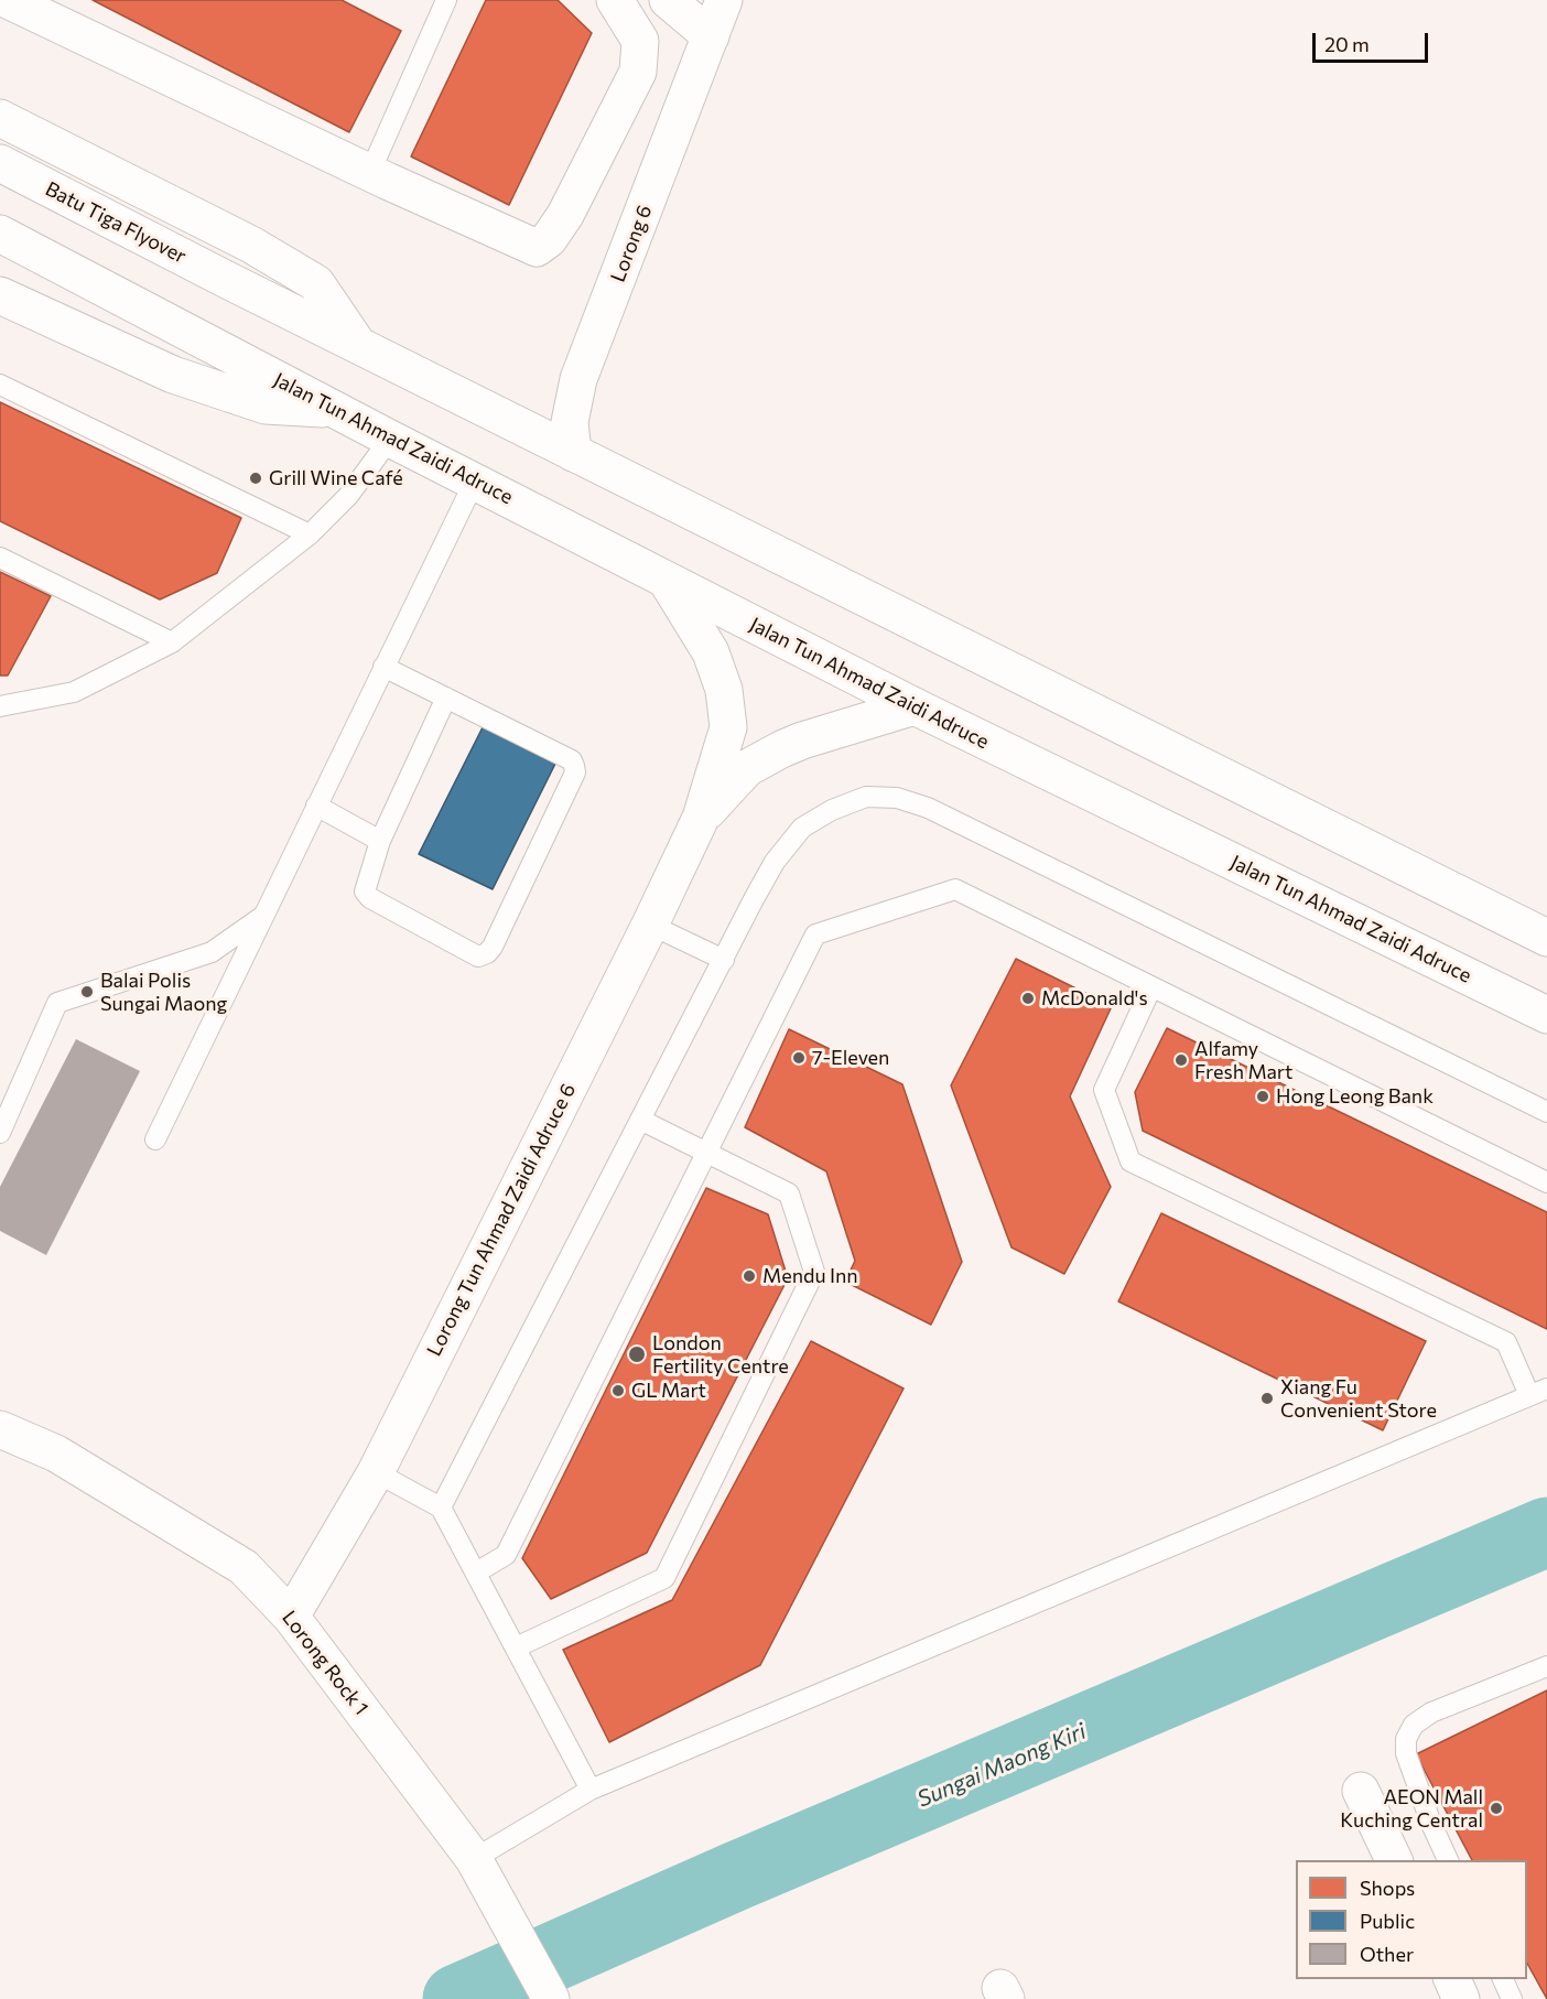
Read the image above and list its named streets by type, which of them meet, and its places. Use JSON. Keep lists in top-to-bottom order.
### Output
{
  "streets": {
    "main road": [
      "Batu Tiga Flyover",
      "Lorong 6",
      "Jalan Tun Ahmad Zaidi Adruce",
      "Lorong Tun Ahmad Zaidi Adruce 6",
      "Lorong Rock 1"
    ]
  },
  "crossings": [
    ["Jalan Tun Ahmad Zaidi Adruce", "Lorong Tun Ahmad Zaidi Adruce 6"],
    ["Lorong Tun Ahmad Zaidi Adruce 6", "Lorong Rock 1"]
  ],
  "water": ["Sungai Maong Kiri"],
  "places": [
    "Grill Wine Café",
    "Balai Polis Sungai Maong",
    "McDonald's",
    "7-Eleven",
    "Alfamy Fresh Mart",
    "Hong Leong Bank",
    "Mendu Inn",
    "London Fertility Centre",
    "GL Mart",
    "Xiang Fu Convenient Store",
    "AEON Mall Kuching Central"
  ],
  "legend": ["Shops", "Public", "Other"],
  "scale_bar": "20 m"
}
